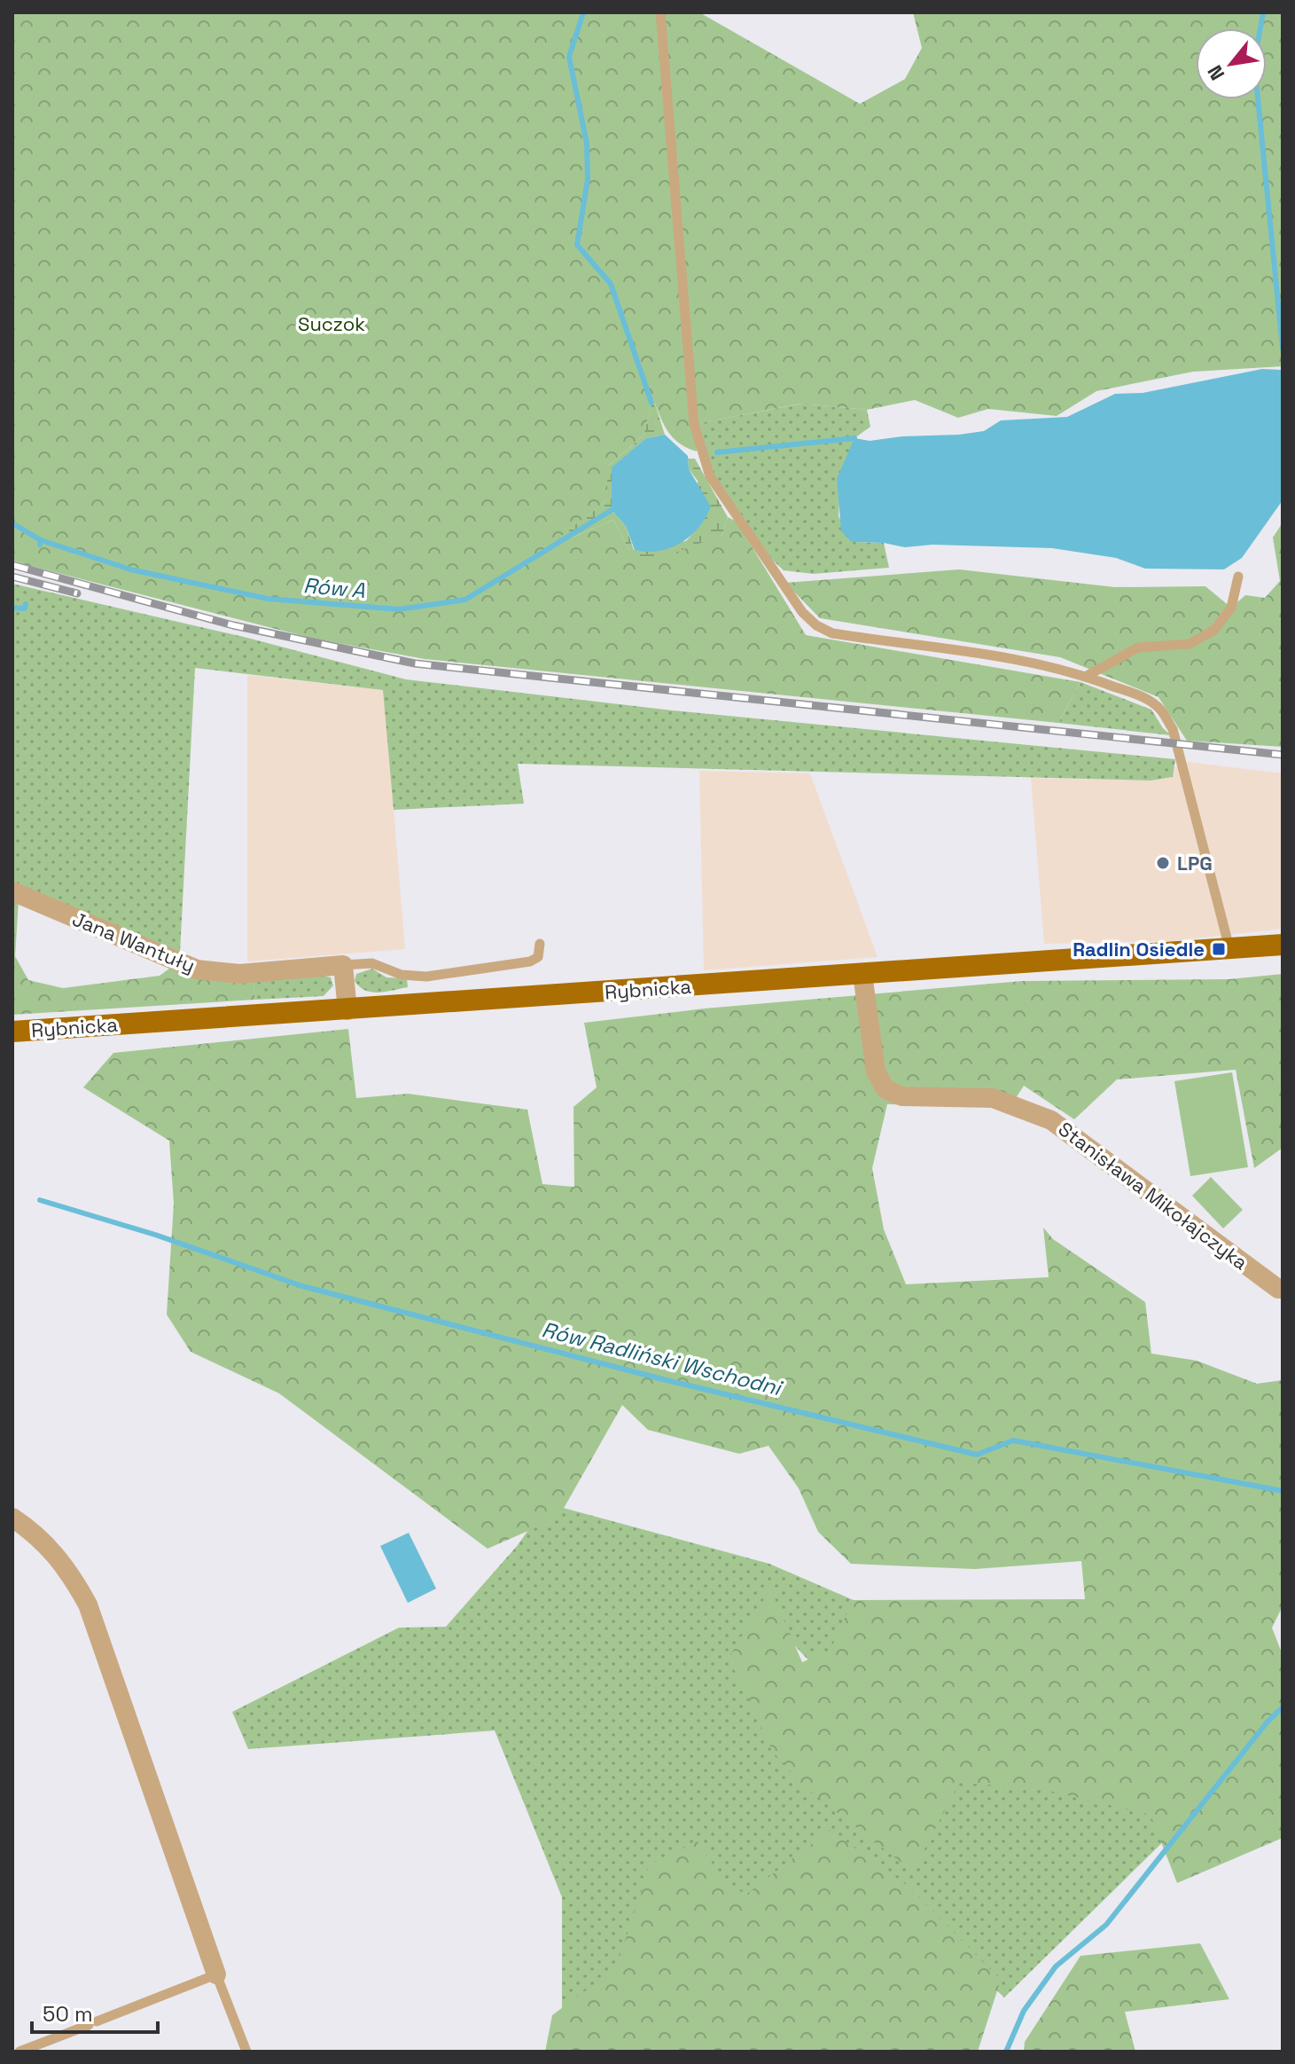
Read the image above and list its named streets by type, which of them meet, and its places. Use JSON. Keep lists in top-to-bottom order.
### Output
{
  "streets": {
    "main road": ["Rybnicka"],
    "street": ["Jana Wantuły", "Stanisława Mikołajczyka"]
  },
  "crossings": [
    ["Rybnicka", "Stanisława Mikołajczyka"]
  ],
  "water": ["Rów A", "Rów Radliński Wschodni"],
  "parks": ["Suczok"],
  "places": {
    "other": ["LPG"],
    "transit": ["Radlin Osiedle"]
  },
  "scale_bar": "50 m",
  "north": "bottom left"
}
